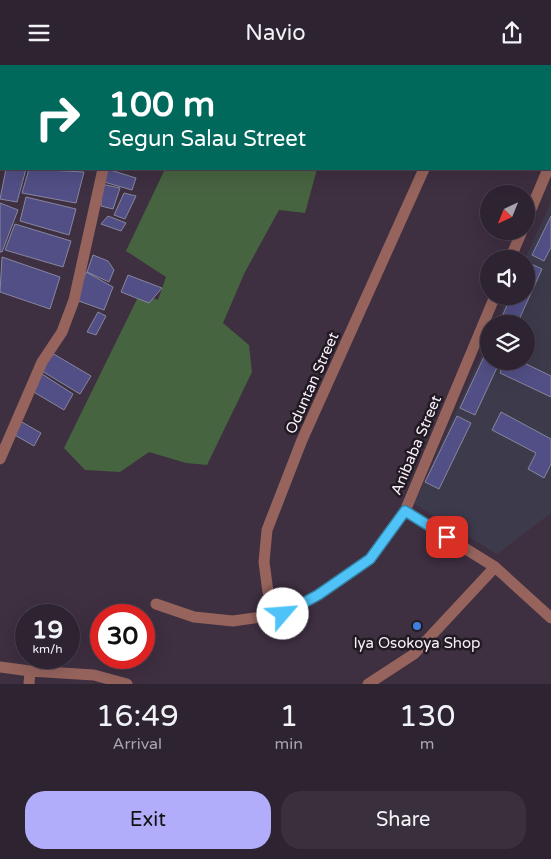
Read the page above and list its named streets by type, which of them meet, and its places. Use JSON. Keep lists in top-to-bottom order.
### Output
{
  "streets": {
    "street": ["Oduntan Street", "Anibaba Street"]
  },
  "crossings": [
    ["Oduntan Street", "Anibaba Street"]
  ],
  "places": ["Iya Osokoya Shop"],
  "north": "bottom left",
  "page": {
    "header": "Navio",
    "turn": ["100 m", "Segun Salau Street"],
    "speed": "19 km/h",
    "limit": "30",
    "eta": [
      "16:49",
      "Arrival",
      "1",
      "min",
      "130",
      "m"
    ],
    "buttons": ["Exit", "Share"]
  }
}
